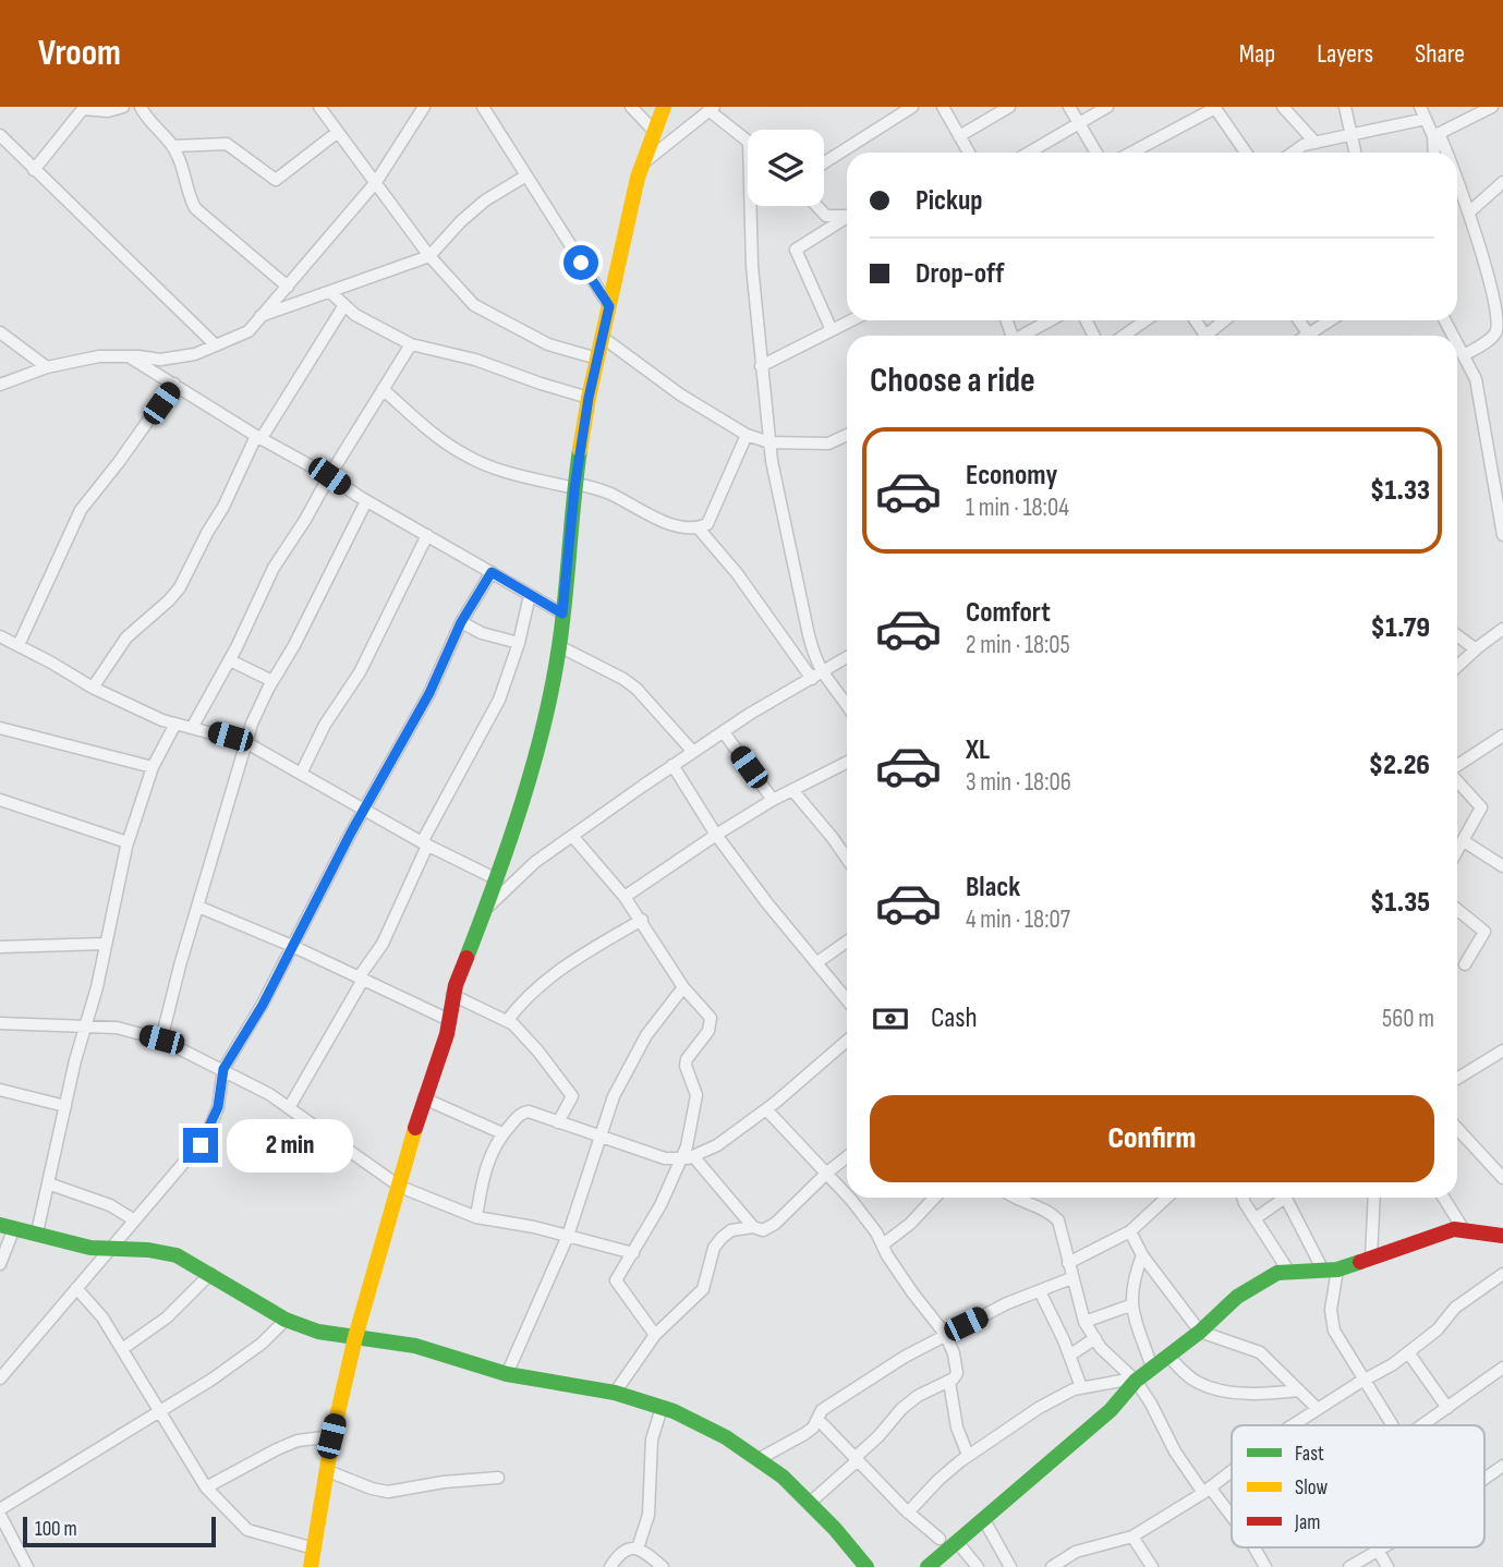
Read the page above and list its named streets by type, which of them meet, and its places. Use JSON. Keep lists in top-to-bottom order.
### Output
{
  "legend": ["Fast", "Slow", "Jam"],
  "scale_bar": "100 m",
  "page": {
    "header": "Vroom",
    "nav": ["Map", "Layers", "Share"],
    "banner": ["Pickup", "Drop-off"],
    "heading": "Choose a ride",
    "list": [
      {
        "name": "Economy",
        "note": "1 min · 18:04",
        "value": "$1.33"
      },
      {
        "name": "Comfort",
        "note": "2 min · 18:05",
        "value": "$1.79"
      },
      {
        "name": "XL",
        "note": "3 min · 18:06",
        "value": "$2.26"
      },
      {
        "name": "Black",
        "note": "4 min · 18:07",
        "value": "$1.35"
      }
    ],
    "pay": ["Cash", "560 m"],
    "buttons": "Confirm",
    "bubble": "2 min",
    "scale": "100 m"
  }
}
